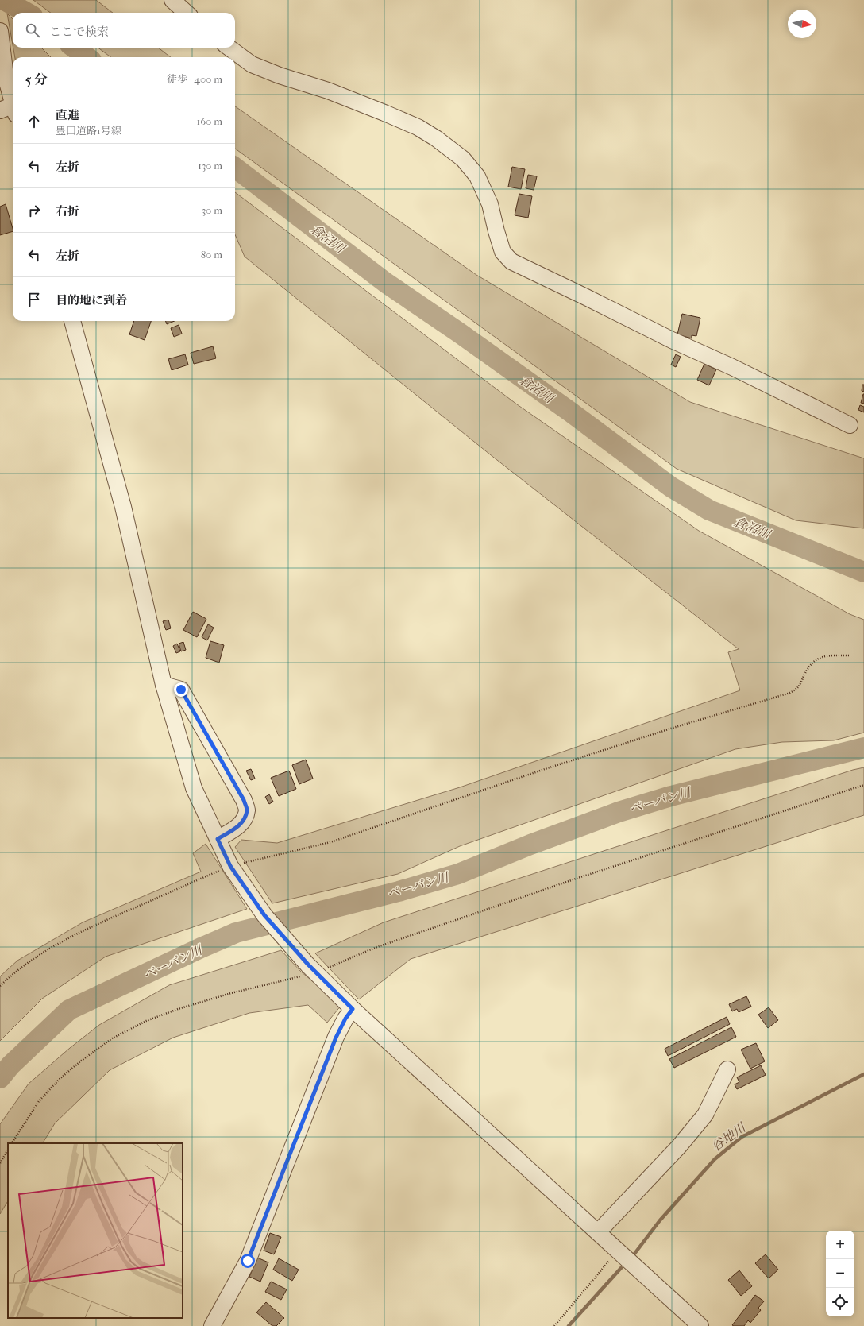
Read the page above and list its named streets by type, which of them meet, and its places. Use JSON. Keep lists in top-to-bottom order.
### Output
{
  "water": ["倉沼川", "ペーパン川", "谷地川"],
  "north": "right",
  "page": {
    "search": "ここで検索",
    "heading": ["5 分", "徒歩 · 400 m"],
    "list": [
      ["直進", "豊田道路1号線", "160 m"],
      ["左折", "130 m"],
      ["右折", "30 m"],
      ["左折", "80 m"],
      "目的地に到着"
    ],
    "map_buttons": ["+", "−"]
  }
}
